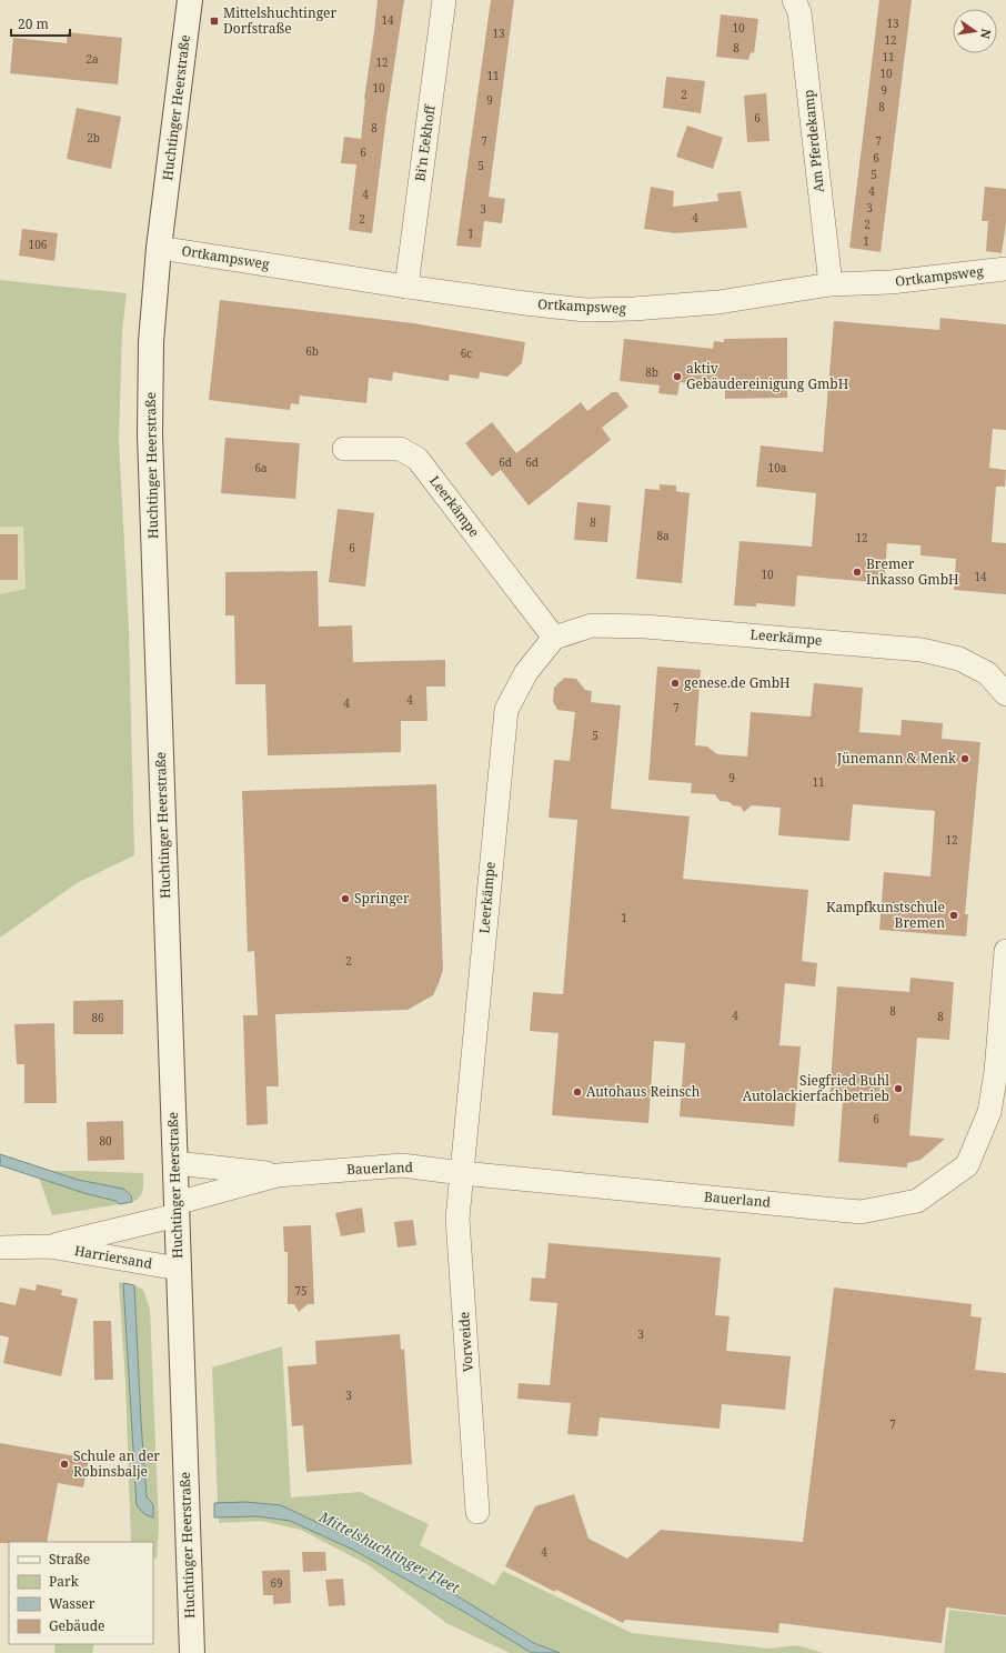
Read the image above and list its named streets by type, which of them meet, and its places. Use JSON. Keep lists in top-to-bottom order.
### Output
{
  "streets": {
    "main road": ["Huchtinger Heerstraße"],
    "street": [
      "Am Pferdekamp",
      "Bi'n Eekhoff",
      "Ortkampsweg",
      "Leerkämpe",
      "Bauerland",
      "Harriersand",
      "Vorweide"
    ]
  },
  "crossings": [
    ["Huchtinger Heerstraße", "Ortkampsweg"],
    ["Huchtinger Heerstraße", "Bauerland"],
    ["Huchtinger Heerstraße", "Harriersand"],
    ["Am Pferdekamp", "Ortkampsweg"],
    ["Bi'n Eekhoff", "Ortkampsweg"],
    ["Leerkämpe", "Bauerland"],
    ["Leerkämpe", "Vorweide"],
    ["Bauerland", "Harriersand"],
    ["Bauerland", "Vorweide"]
  ],
  "water": ["Mittelshuchtinger Fleet"],
  "places": {
    "transit": ["Mittelshuchtinger Dorfstraße"],
    "other": [
      "aktiv Gebäudereinigung GmbH",
      "Bremer Inkasso GmbH",
      "genese.de GmbH",
      "Jünemann & Menk",
      "Springer",
      "Kampfkunstschule Bremen",
      "Siegfried Buhl Autolackierfachbetrieb",
      "Autohaus Reinsch",
      "Schule an der Robinsbalje"
    ]
  },
  "house_numbers": [
    "14",
    "13",
    "10",
    "13",
    "12",
    "8",
    "11",
    "2a",
    "12",
    "10",
    "11",
    "10",
    "9",
    "2",
    "9",
    "8",
    "6",
    "8",
    "2b",
    "7",
    "7",
    "6",
    "6",
    "5",
    "5",
    "4",
    "4",
    "3",
    "3",
    "4",
    "2",
    "2",
    "1",
    "1",
    "106",
    "6b",
    "6c",
    "8b",
    "6d",
    "6d",
    "6a",
    "10a",
    "8",
    "8a",
    "12",
    "6",
    "10",
    "14",
    "4",
    "4",
    "7",
    "5",
    "9",
    "11",
    "12",
    "1",
    "2",
    "8",
    "4",
    "8",
    "86",
    "6",
    "80",
    "75",
    "3",
    "3",
    "7",
    "4",
    "69"
  ],
  "legend": [
    "Straße",
    "Park",
    "Wasser",
    "Gebäude"
  ],
  "scale_bar": "20 m",
  "north": "right"
}
